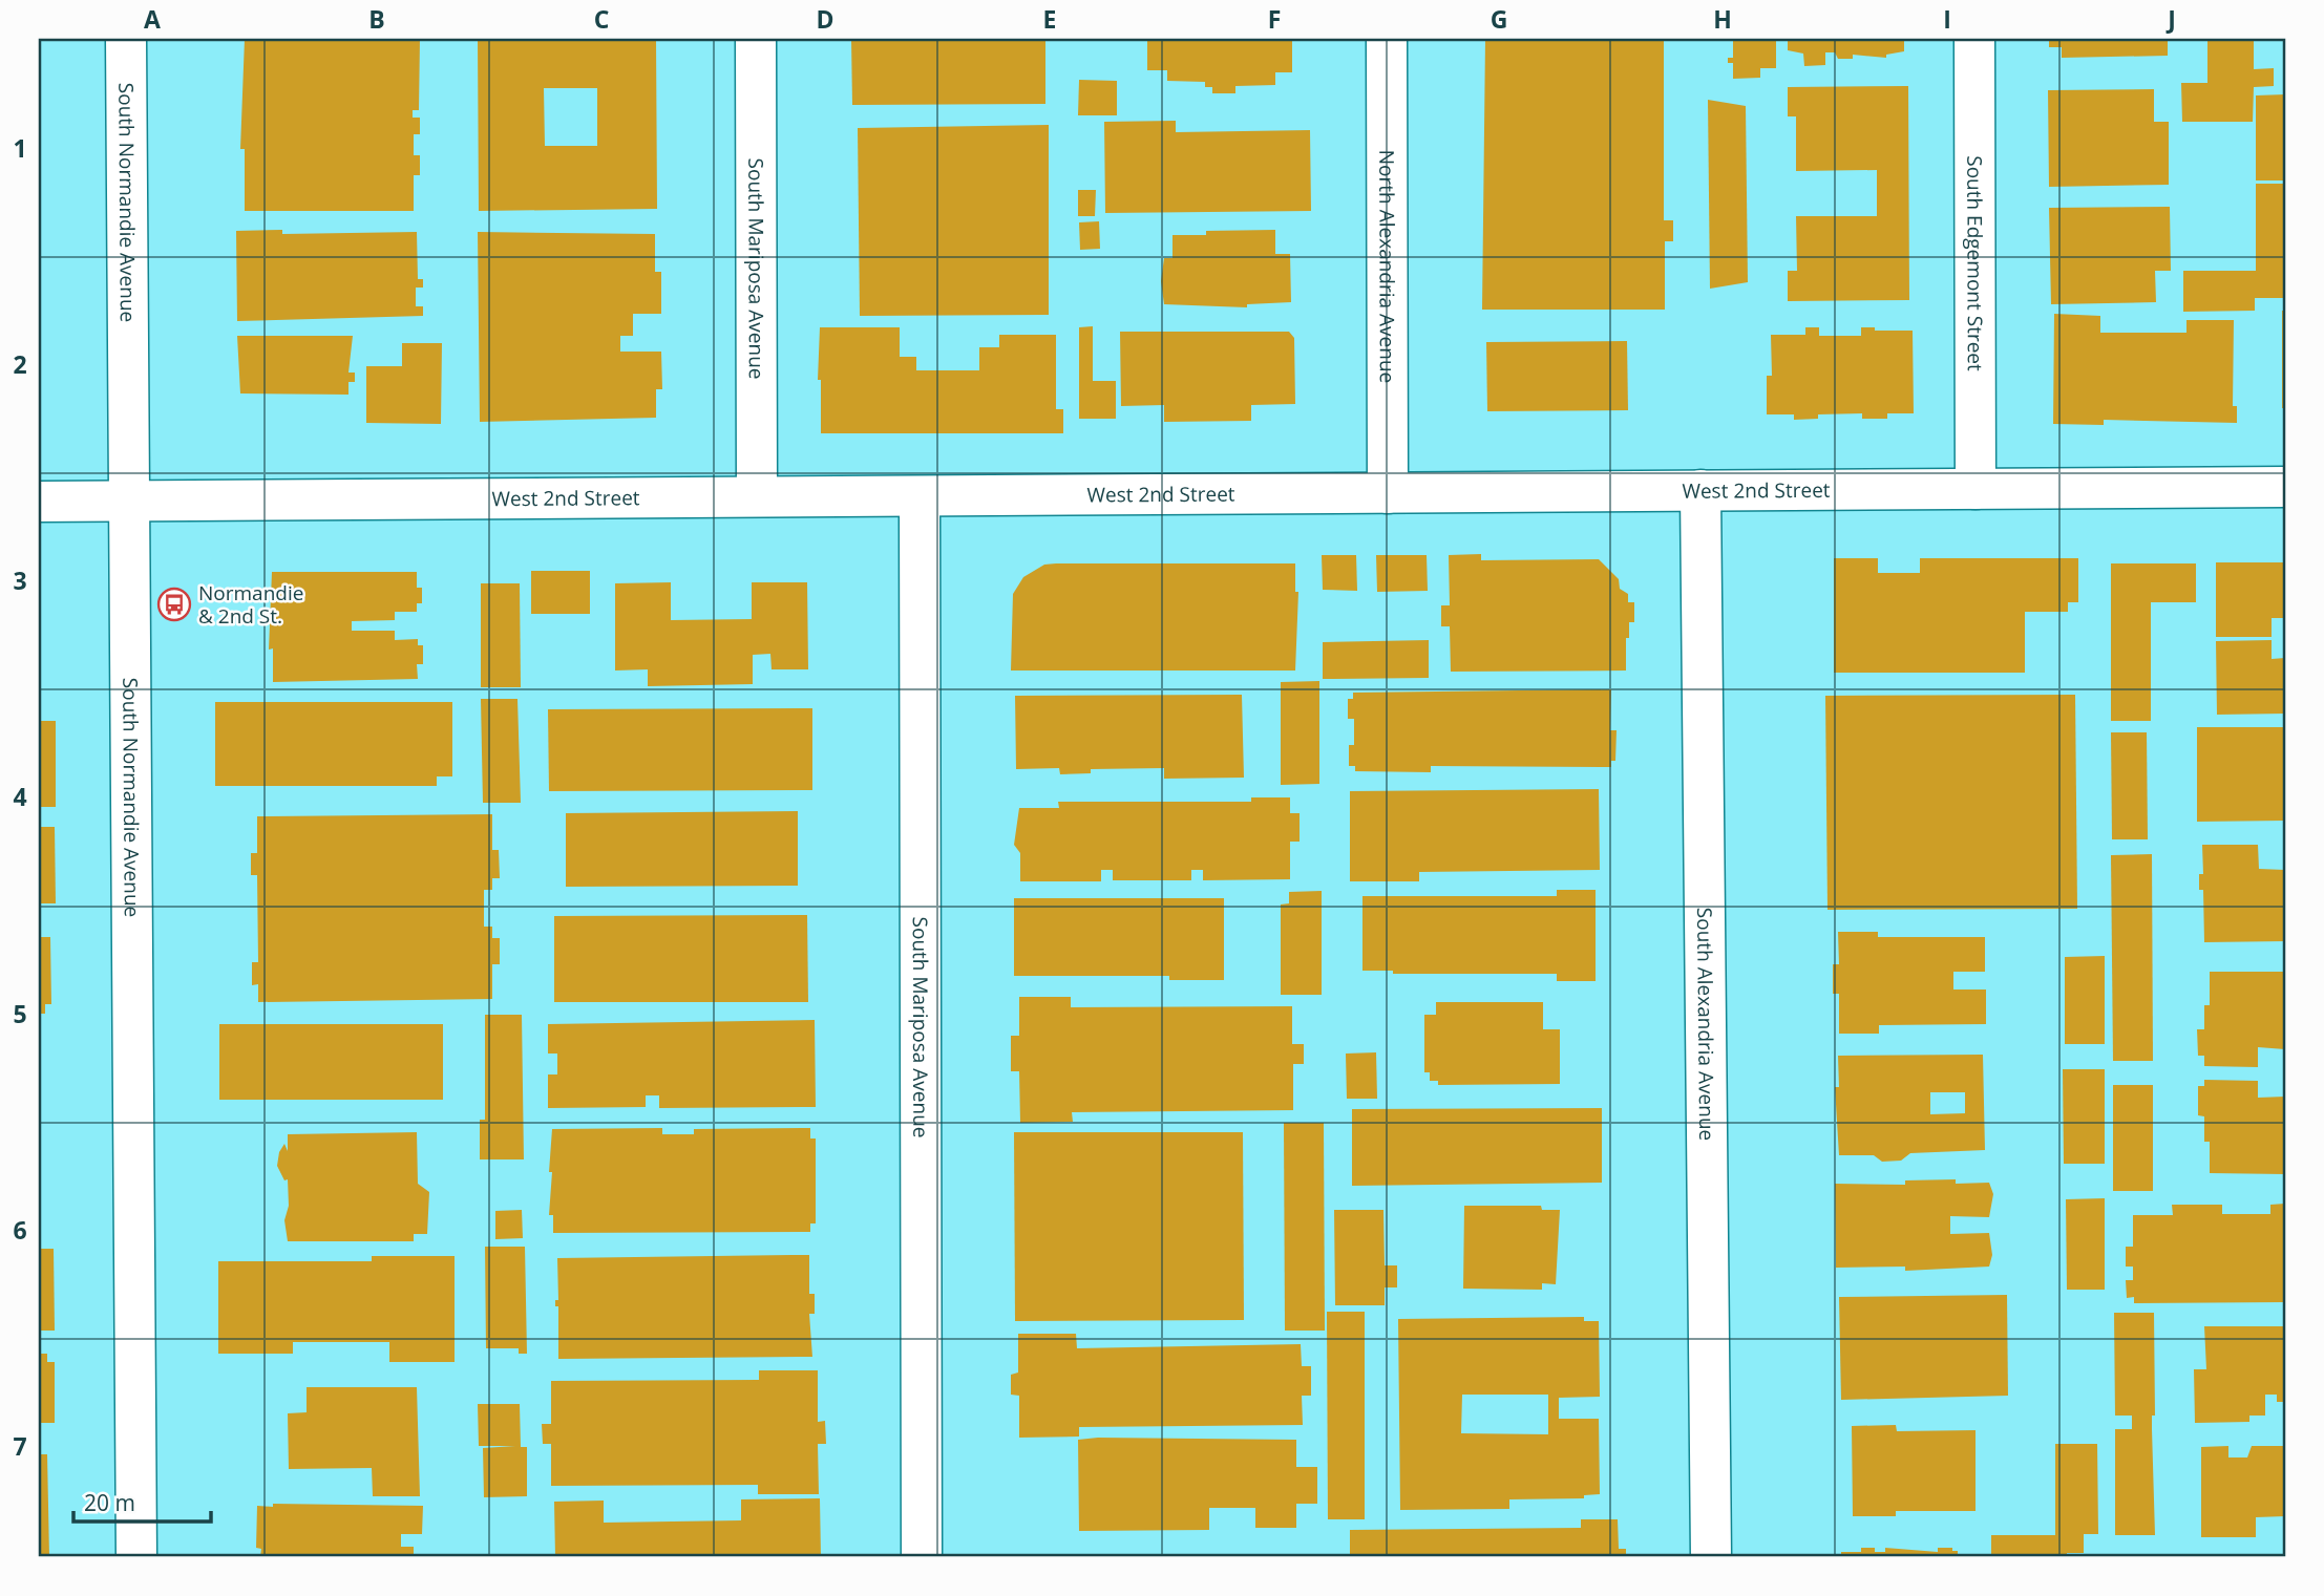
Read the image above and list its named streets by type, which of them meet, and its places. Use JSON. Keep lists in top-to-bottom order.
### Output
{
  "streets": {
    "street": [
      "South Normandie Avenue",
      "South Edgemont Street",
      "North Alexandria Avenue",
      "South Mariposa Avenue",
      "West 2nd Street",
      "South Alexandria Avenue"
    ]
  },
  "crossings": [
    ["South Normandie Avenue", "West 2nd Street"],
    ["South Edgemont Street", "West 2nd Street"],
    ["North Alexandria Avenue", "West 2nd Street"],
    ["South Mariposa Avenue", "West 2nd Street"],
    ["West 2nd Street", "South Alexandria Avenue"]
  ],
  "places": {
    "bus stop": ["Normandie & 2nd St."]
  },
  "scale_bar": "20 m",
  "grid": {
    "columns": [
      "A",
      "B",
      "C",
      "D",
      "E",
      "F",
      "G",
      "H",
      "I",
      "J"
    ],
    "rows": [
      "1",
      "2",
      "3",
      "4",
      "5",
      "6",
      "7"
    ]
  }
}
